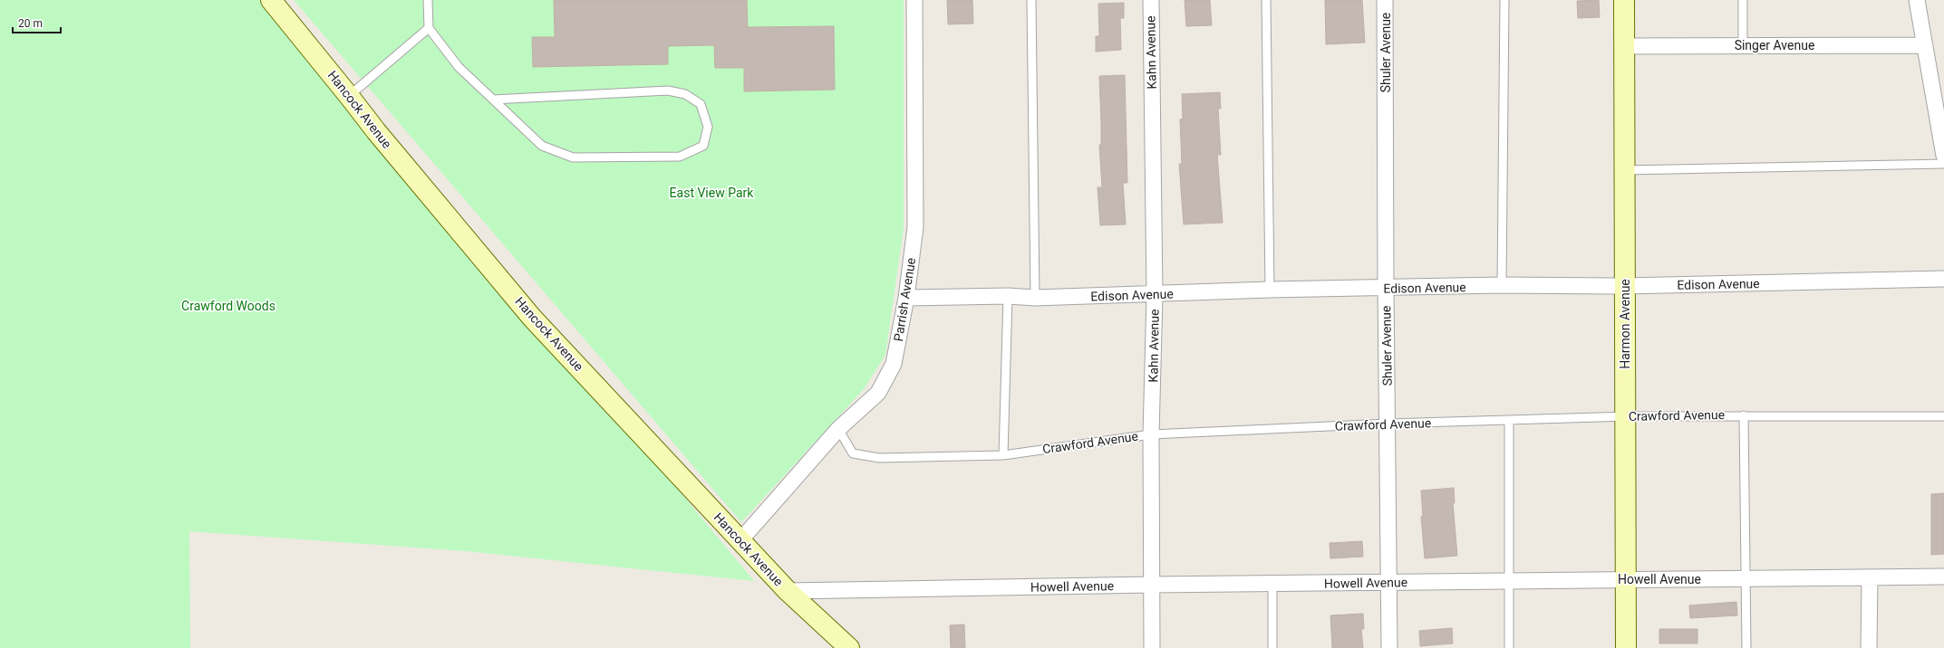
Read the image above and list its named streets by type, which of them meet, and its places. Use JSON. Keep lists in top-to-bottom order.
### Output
{
  "streets": {
    "street": [
      "Singer Avenue",
      "Kahn Avenue",
      "Shuler Avenue",
      "Hancock Avenue",
      "Edison Avenue",
      "Parrish Avenue",
      "Harmon Avenue",
      "Howell Avenue"
    ],
    "lane": ["Crawford Avenue"]
  },
  "crossings": [
    ["Singer Avenue", "Harmon Avenue"],
    ["Kahn Avenue", "Edison Avenue"],
    ["Kahn Avenue", "Crawford Avenue"],
    ["Kahn Avenue", "Howell Avenue"],
    ["Shuler Avenue", "Edison Avenue"],
    ["Shuler Avenue", "Crawford Avenue"],
    ["Shuler Avenue", "Howell Avenue"],
    ["Hancock Avenue", "Parrish Avenue"],
    ["Hancock Avenue", "Howell Avenue"],
    ["Edison Avenue", "Parrish Avenue"],
    ["Edison Avenue", "Harmon Avenue"],
    ["Parrish Avenue", "Crawford Avenue"],
    ["Harmon Avenue", "Crawford Avenue"],
    ["Harmon Avenue", "Howell Avenue"]
  ],
  "parks": ["East View Park", "Crawford Woods"],
  "scale_bar": "20 m"
}
